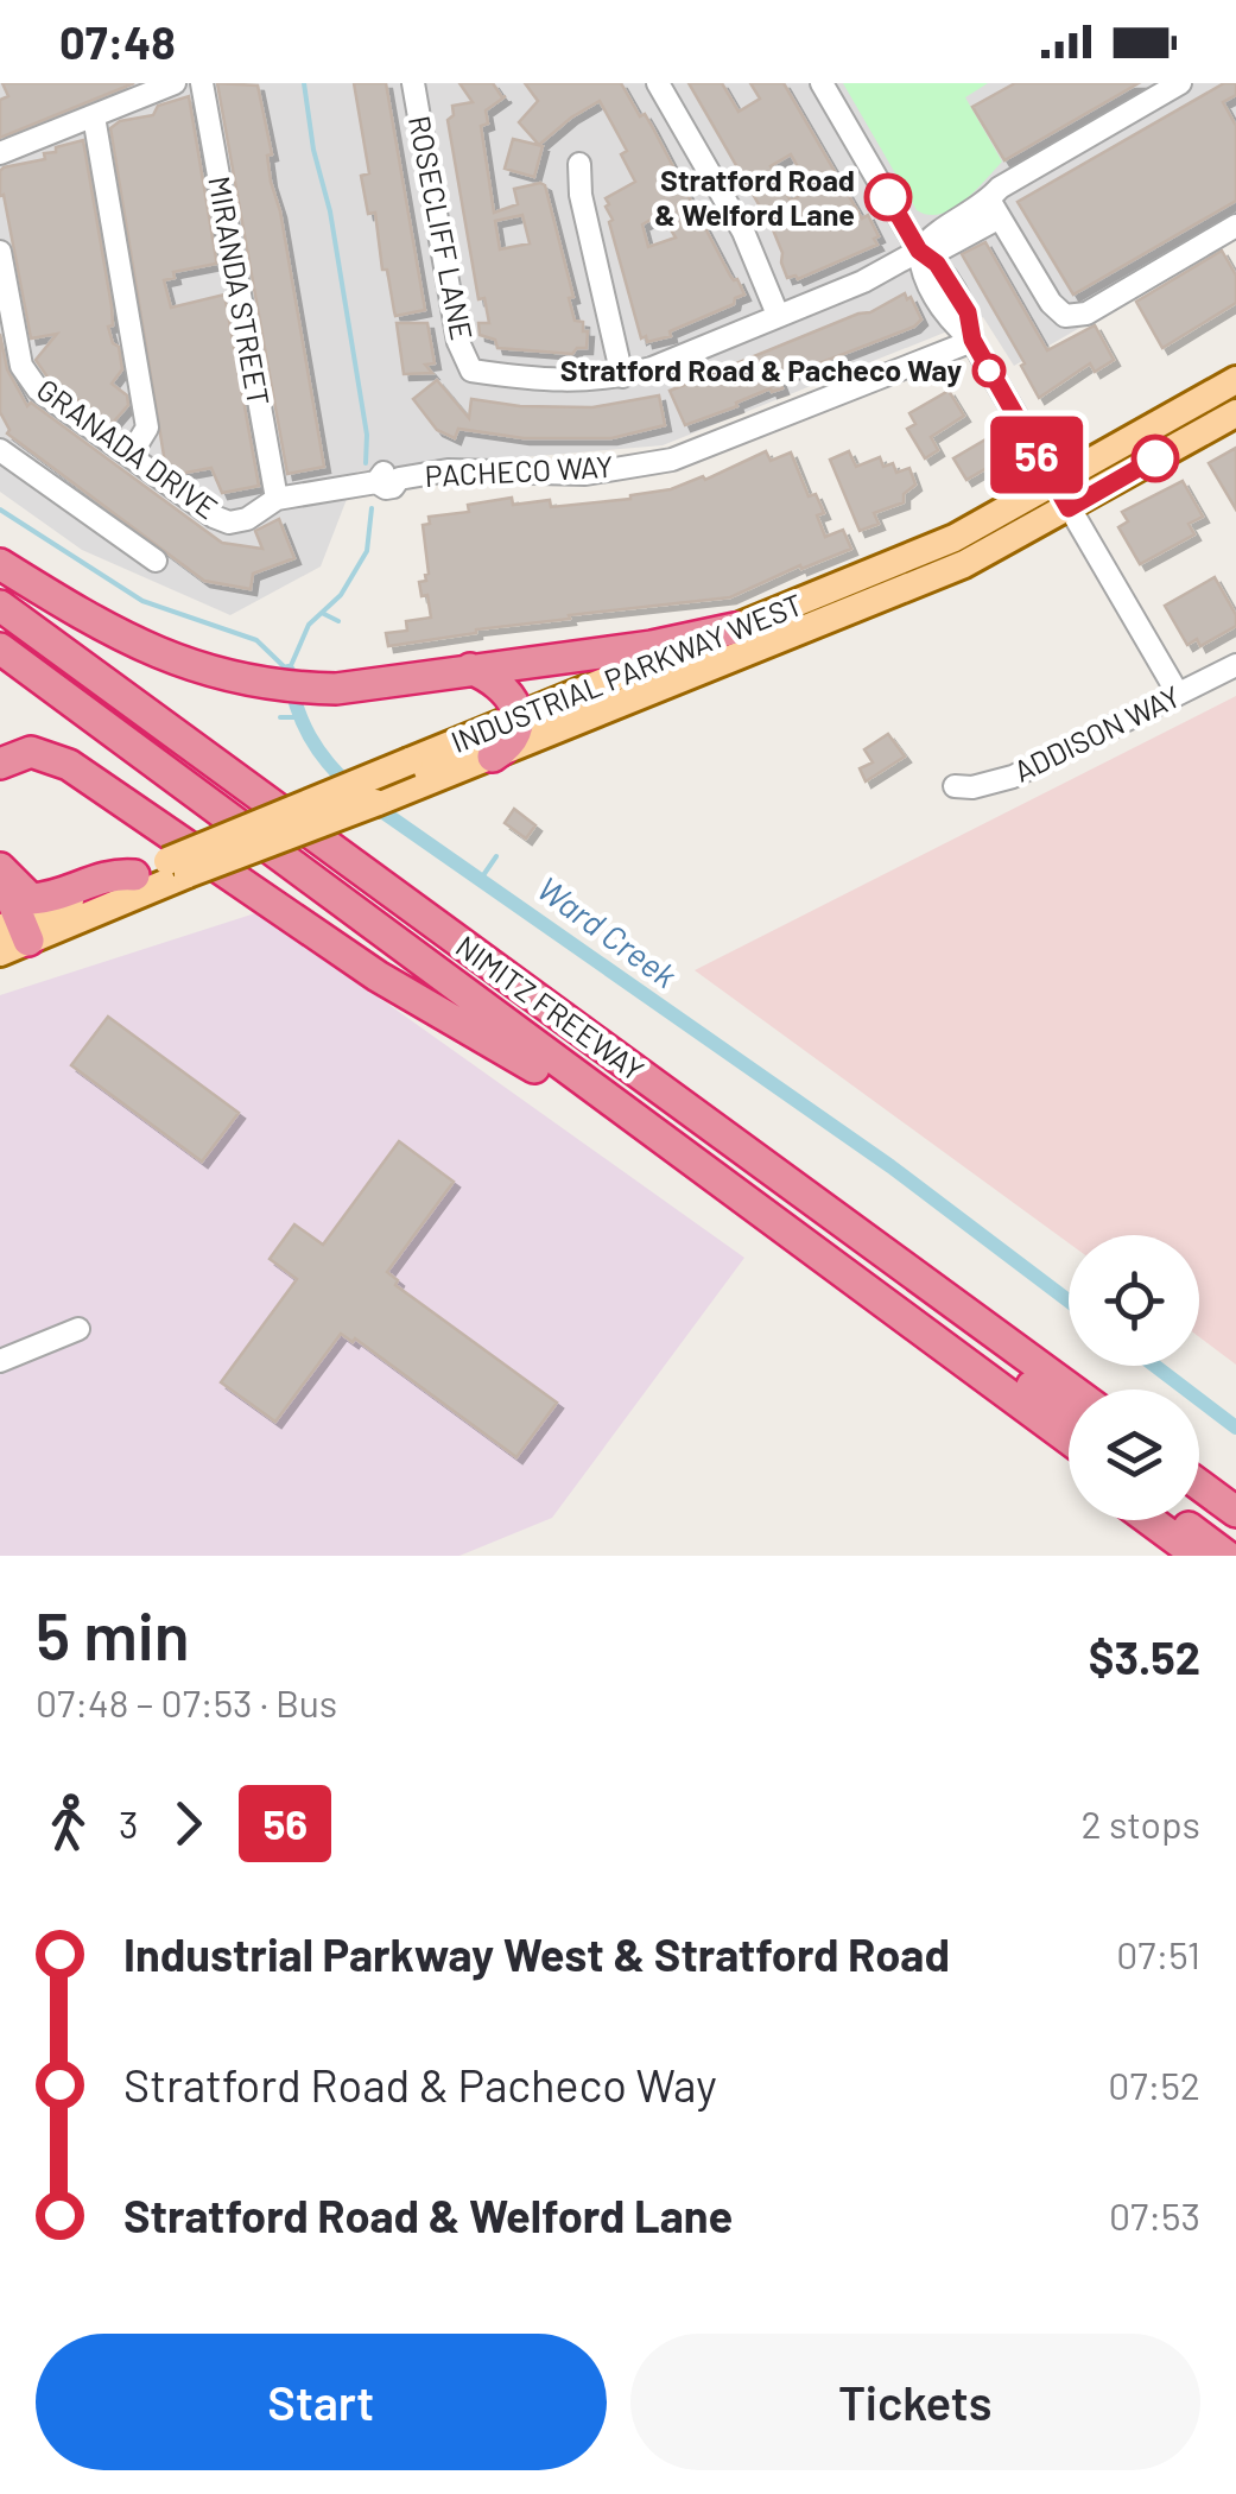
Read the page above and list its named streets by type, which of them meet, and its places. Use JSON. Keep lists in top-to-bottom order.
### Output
{
  "streets": {
    "highway": ["NIMITZ FREEWAY"],
    "main road": ["INDUSTRIAL PARKWAY WEST"],
    "street": [
      "ROSECLIFF LANE",
      "MIRANDA STREET",
      "GRANADA DRIVE",
      "PACHECO WAY",
      "ADDISON WAY"
    ]
  },
  "crossings": [
    ["MIRANDA STREET", "GRANADA DRIVE"],
    ["MIRANDA STREET", "PACHECO WAY"],
    ["GRANADA DRIVE", "PACHECO WAY"]
  ],
  "water": ["Ward Creek"],
  "places": ["Stratford Road & Welford Lane", "Stratford Road & Pacheco Way"],
  "lines": ["bus line 56"],
  "page": {
    "status": "07:48",
    "on_map": "56",
    "heading": ["5 min", "07:48 – 07:53 · Bus", "$3.52"],
    "legs": ["3", "56", "2 stops"],
    "list": [
      {
        "name": "Industrial Parkway West & Stratford Road",
        "value": "07:51"
      },
      {
        "name": "Stratford Road & Pacheco Way",
        "value": "07:52"
      },
      {
        "name": "Stratford Road & Welford Lane",
        "value": "07:53"
      }
    ],
    "buttons": ["Start", "Tickets"]
  }
}
